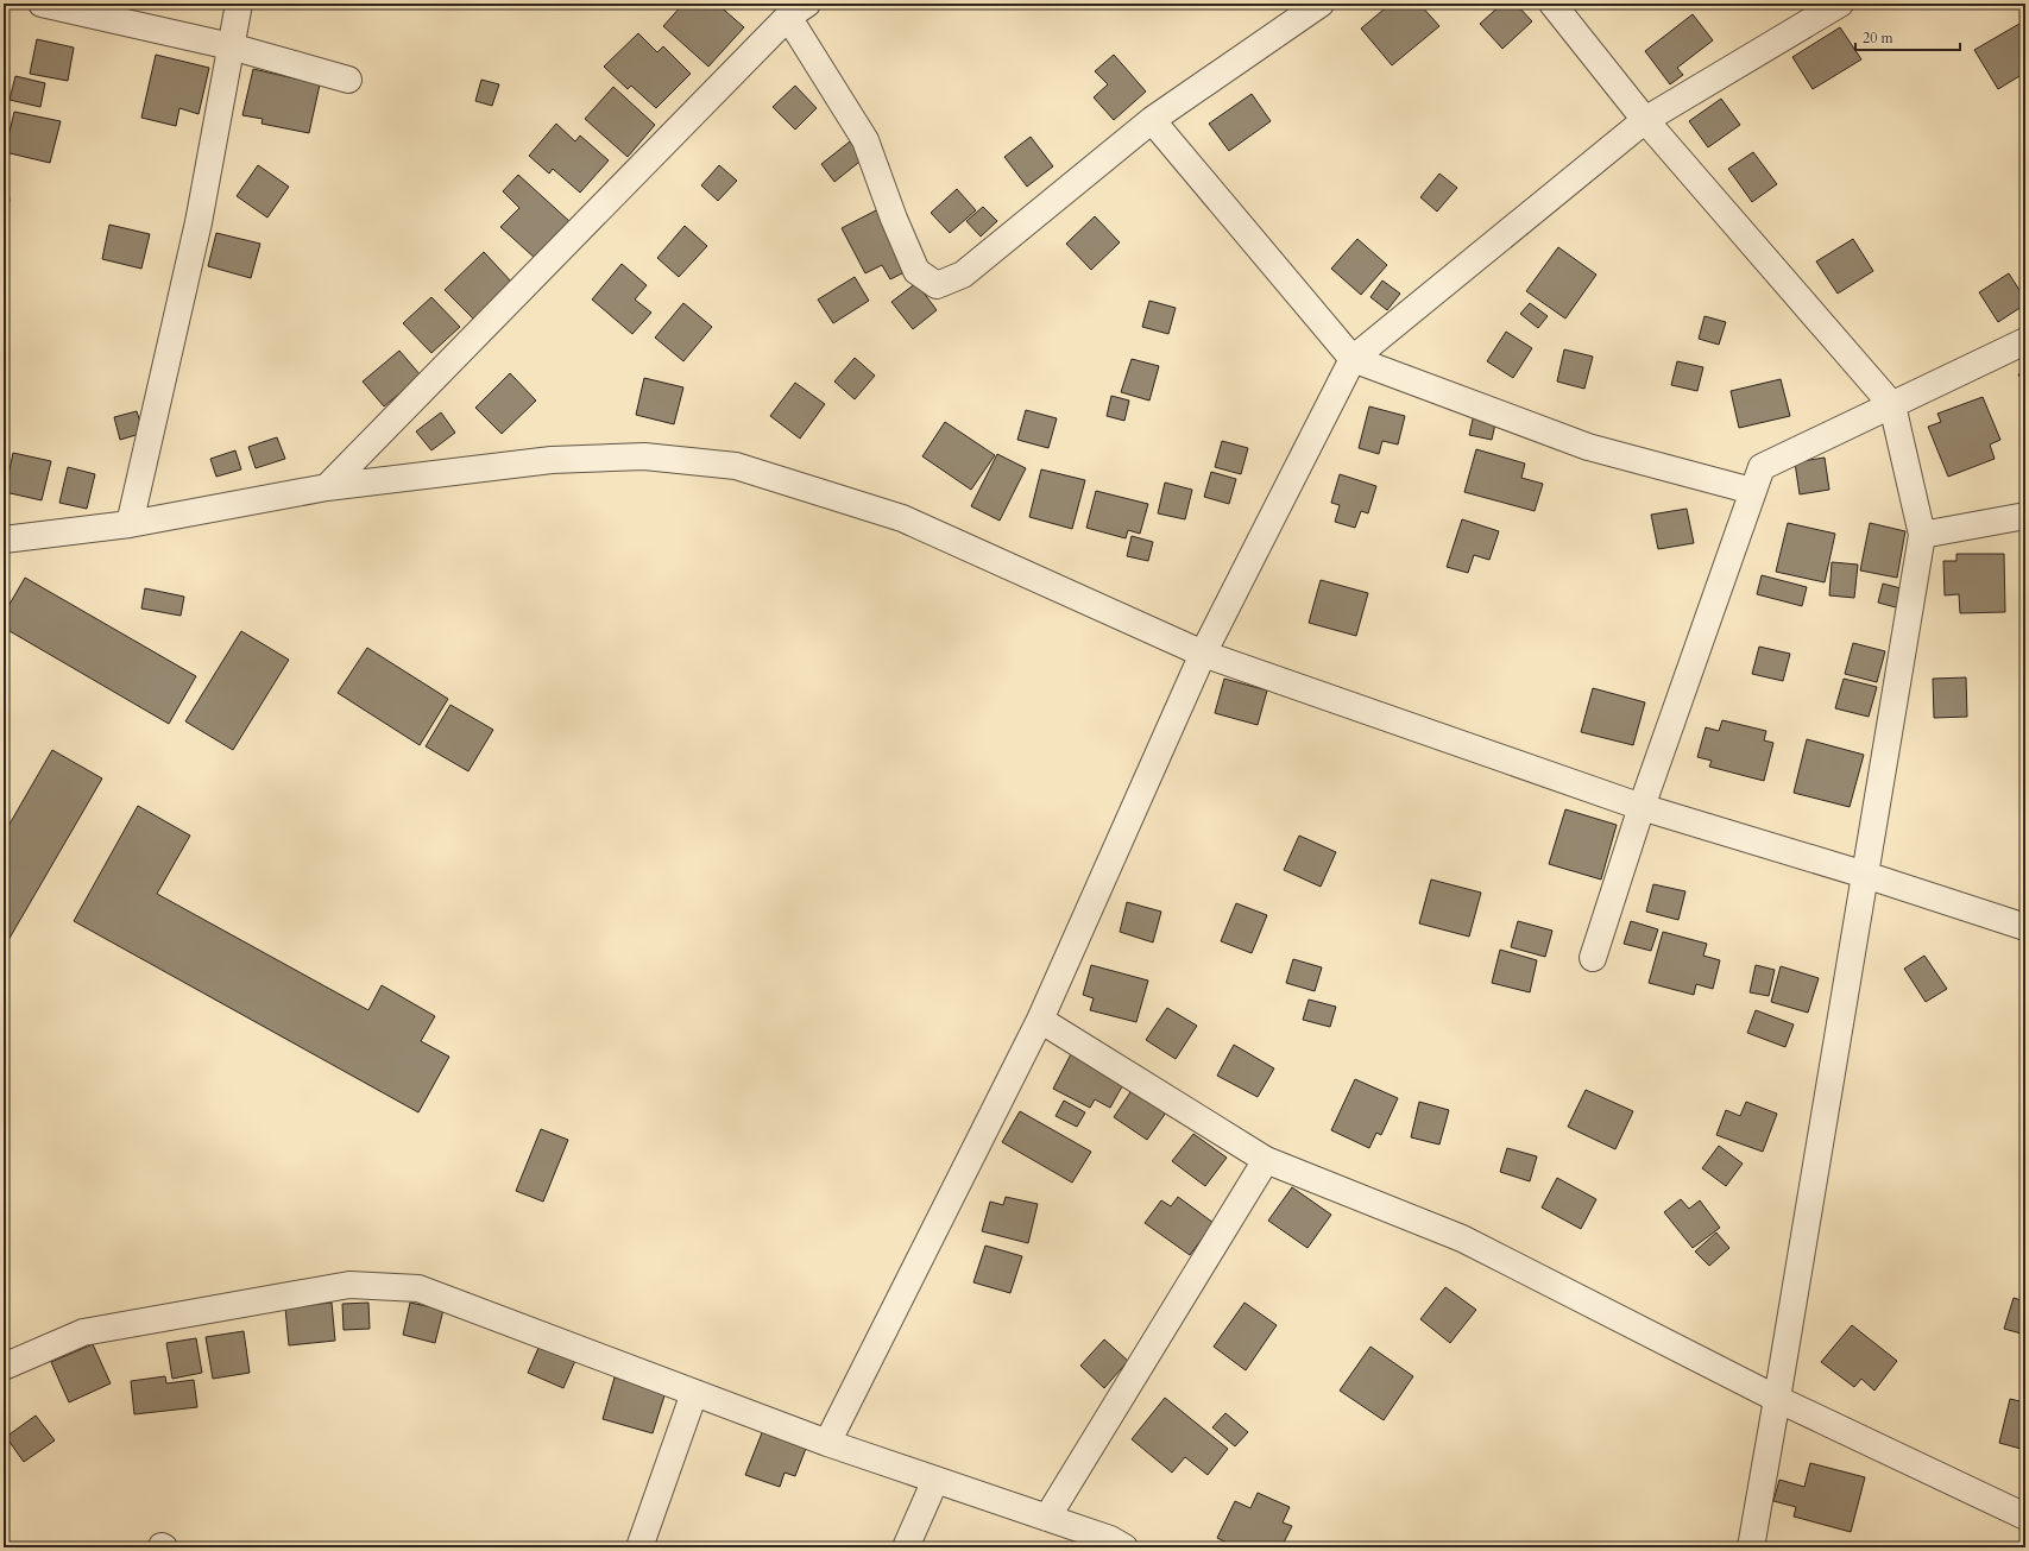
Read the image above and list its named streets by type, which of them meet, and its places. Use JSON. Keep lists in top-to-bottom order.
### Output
{
  "scale_bar": "20 m"
}
